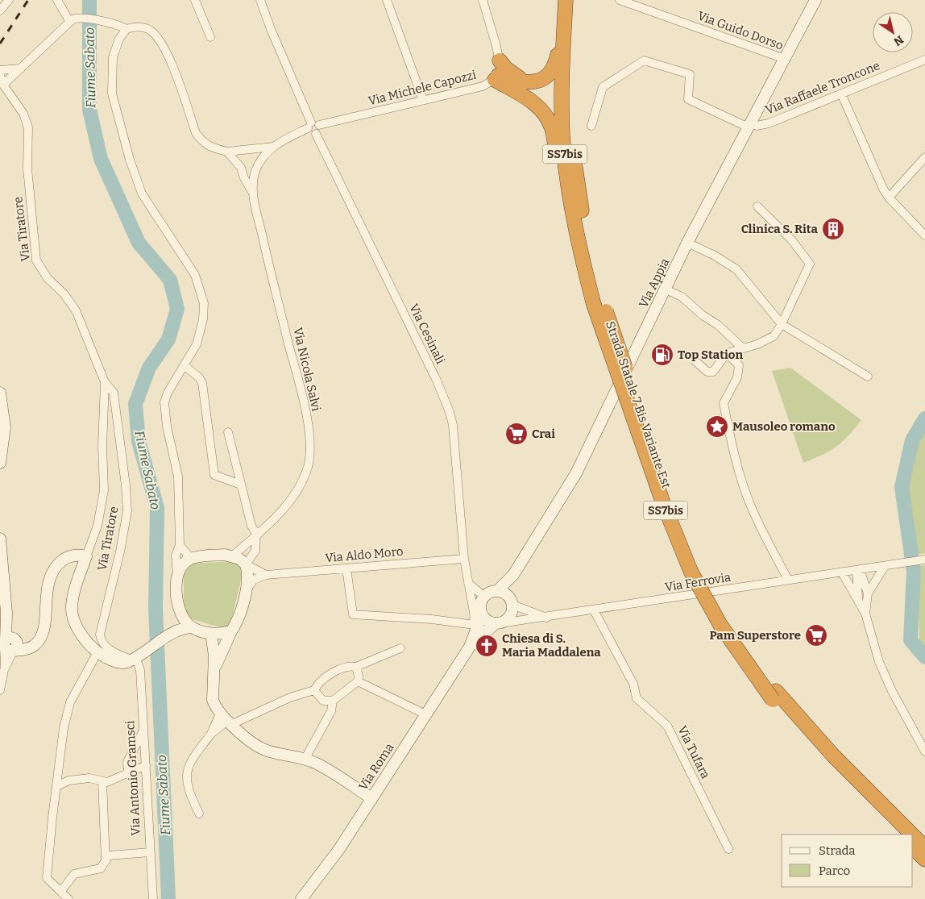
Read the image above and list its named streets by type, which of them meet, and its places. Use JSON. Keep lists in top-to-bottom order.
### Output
{
  "streets": {
    "highway": ["SS7bis", "Strada Statale 7 Bis Variante Est"],
    "street": [
      "Via Guido Dorso",
      "Via Michele Capozzi",
      "Via Raffaele Troncone",
      "Via Tiratore",
      "Via Appia",
      "Via Cesinali",
      "Via Nicola Salvi",
      "Via Aldo Moro",
      "Via Ferrovia",
      "Via Tufara",
      "Via Roma",
      "Via Antonio Gramsci"
    ]
  },
  "crossings": [
    ["Via Guido Dorso", "Via Appia"],
    ["Via Michele Capozzi", "Via Cesinali"],
    ["Via Raffaele Troncone", "Via Appia"],
    ["Via Tiratore", "Via Antonio Gramsci"],
    ["Via Appia", "Via Cesinali"],
    ["Via Appia", "Via Ferrovia"],
    ["Via Appia", "Via Roma"],
    ["Via Cesinali", "Via Aldo Moro"],
    ["Via Cesinali", "Via Ferrovia"],
    ["Via Cesinali", "Via Roma"],
    ["Via Ferrovia", "Via Tufara"],
    ["Via Ferrovia", "Via Roma"]
  ],
  "water": ["Fiume Sabato"],
  "places": {
    "building": ["Clinica S. Rita"],
    "fuel station": ["Top Station"],
    "place": ["Mausoleo romano"],
    "supermarket": ["Crai", "Pam Superstore"],
    "church": ["Chiesa di S. Maria Maddalena"]
  },
  "legend": ["Strada", "Parco"],
  "north": "bottom right"
}
